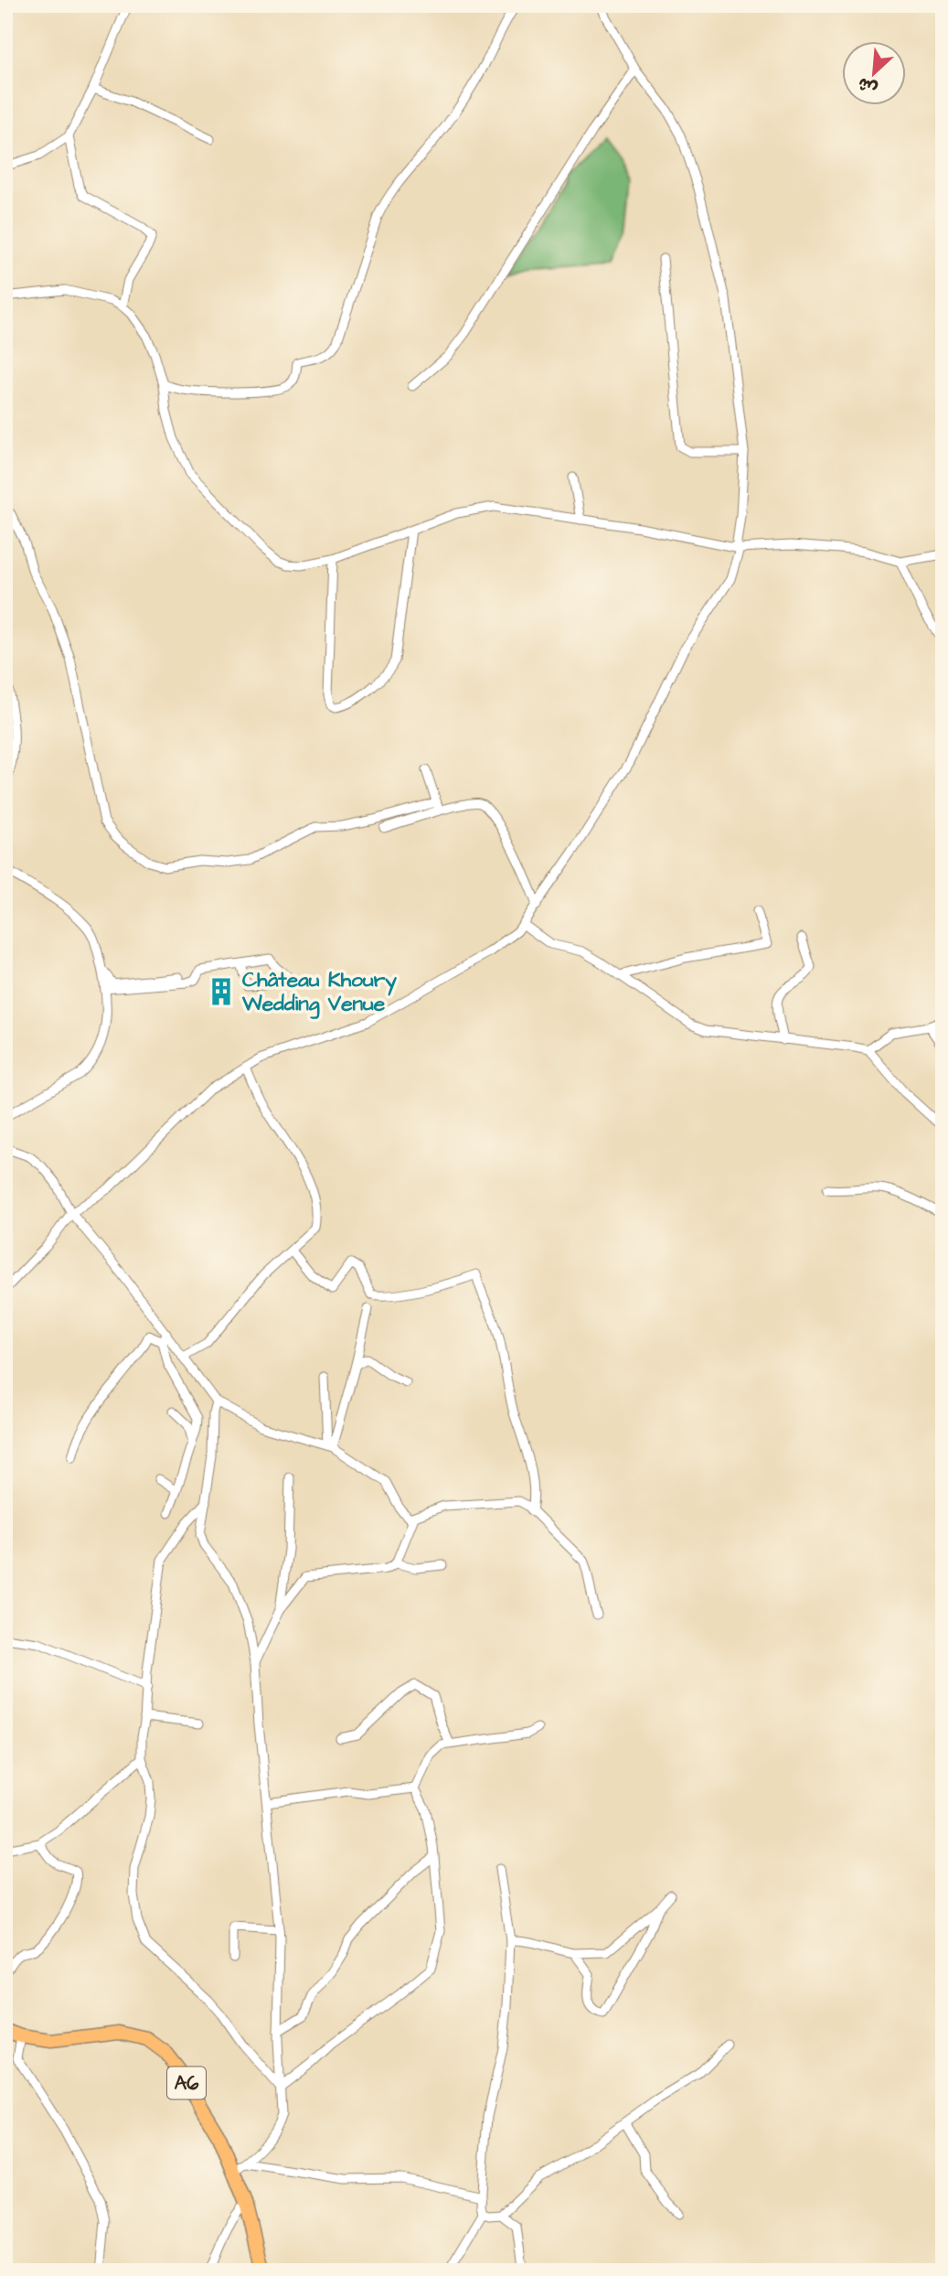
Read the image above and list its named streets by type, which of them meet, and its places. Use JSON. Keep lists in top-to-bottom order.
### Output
{
  "streets": {
    "highway": ["A6"]
  },
  "places": {
    "building": ["Château Khoury Wedding Venue"]
  },
  "north": "bottom left"
}
